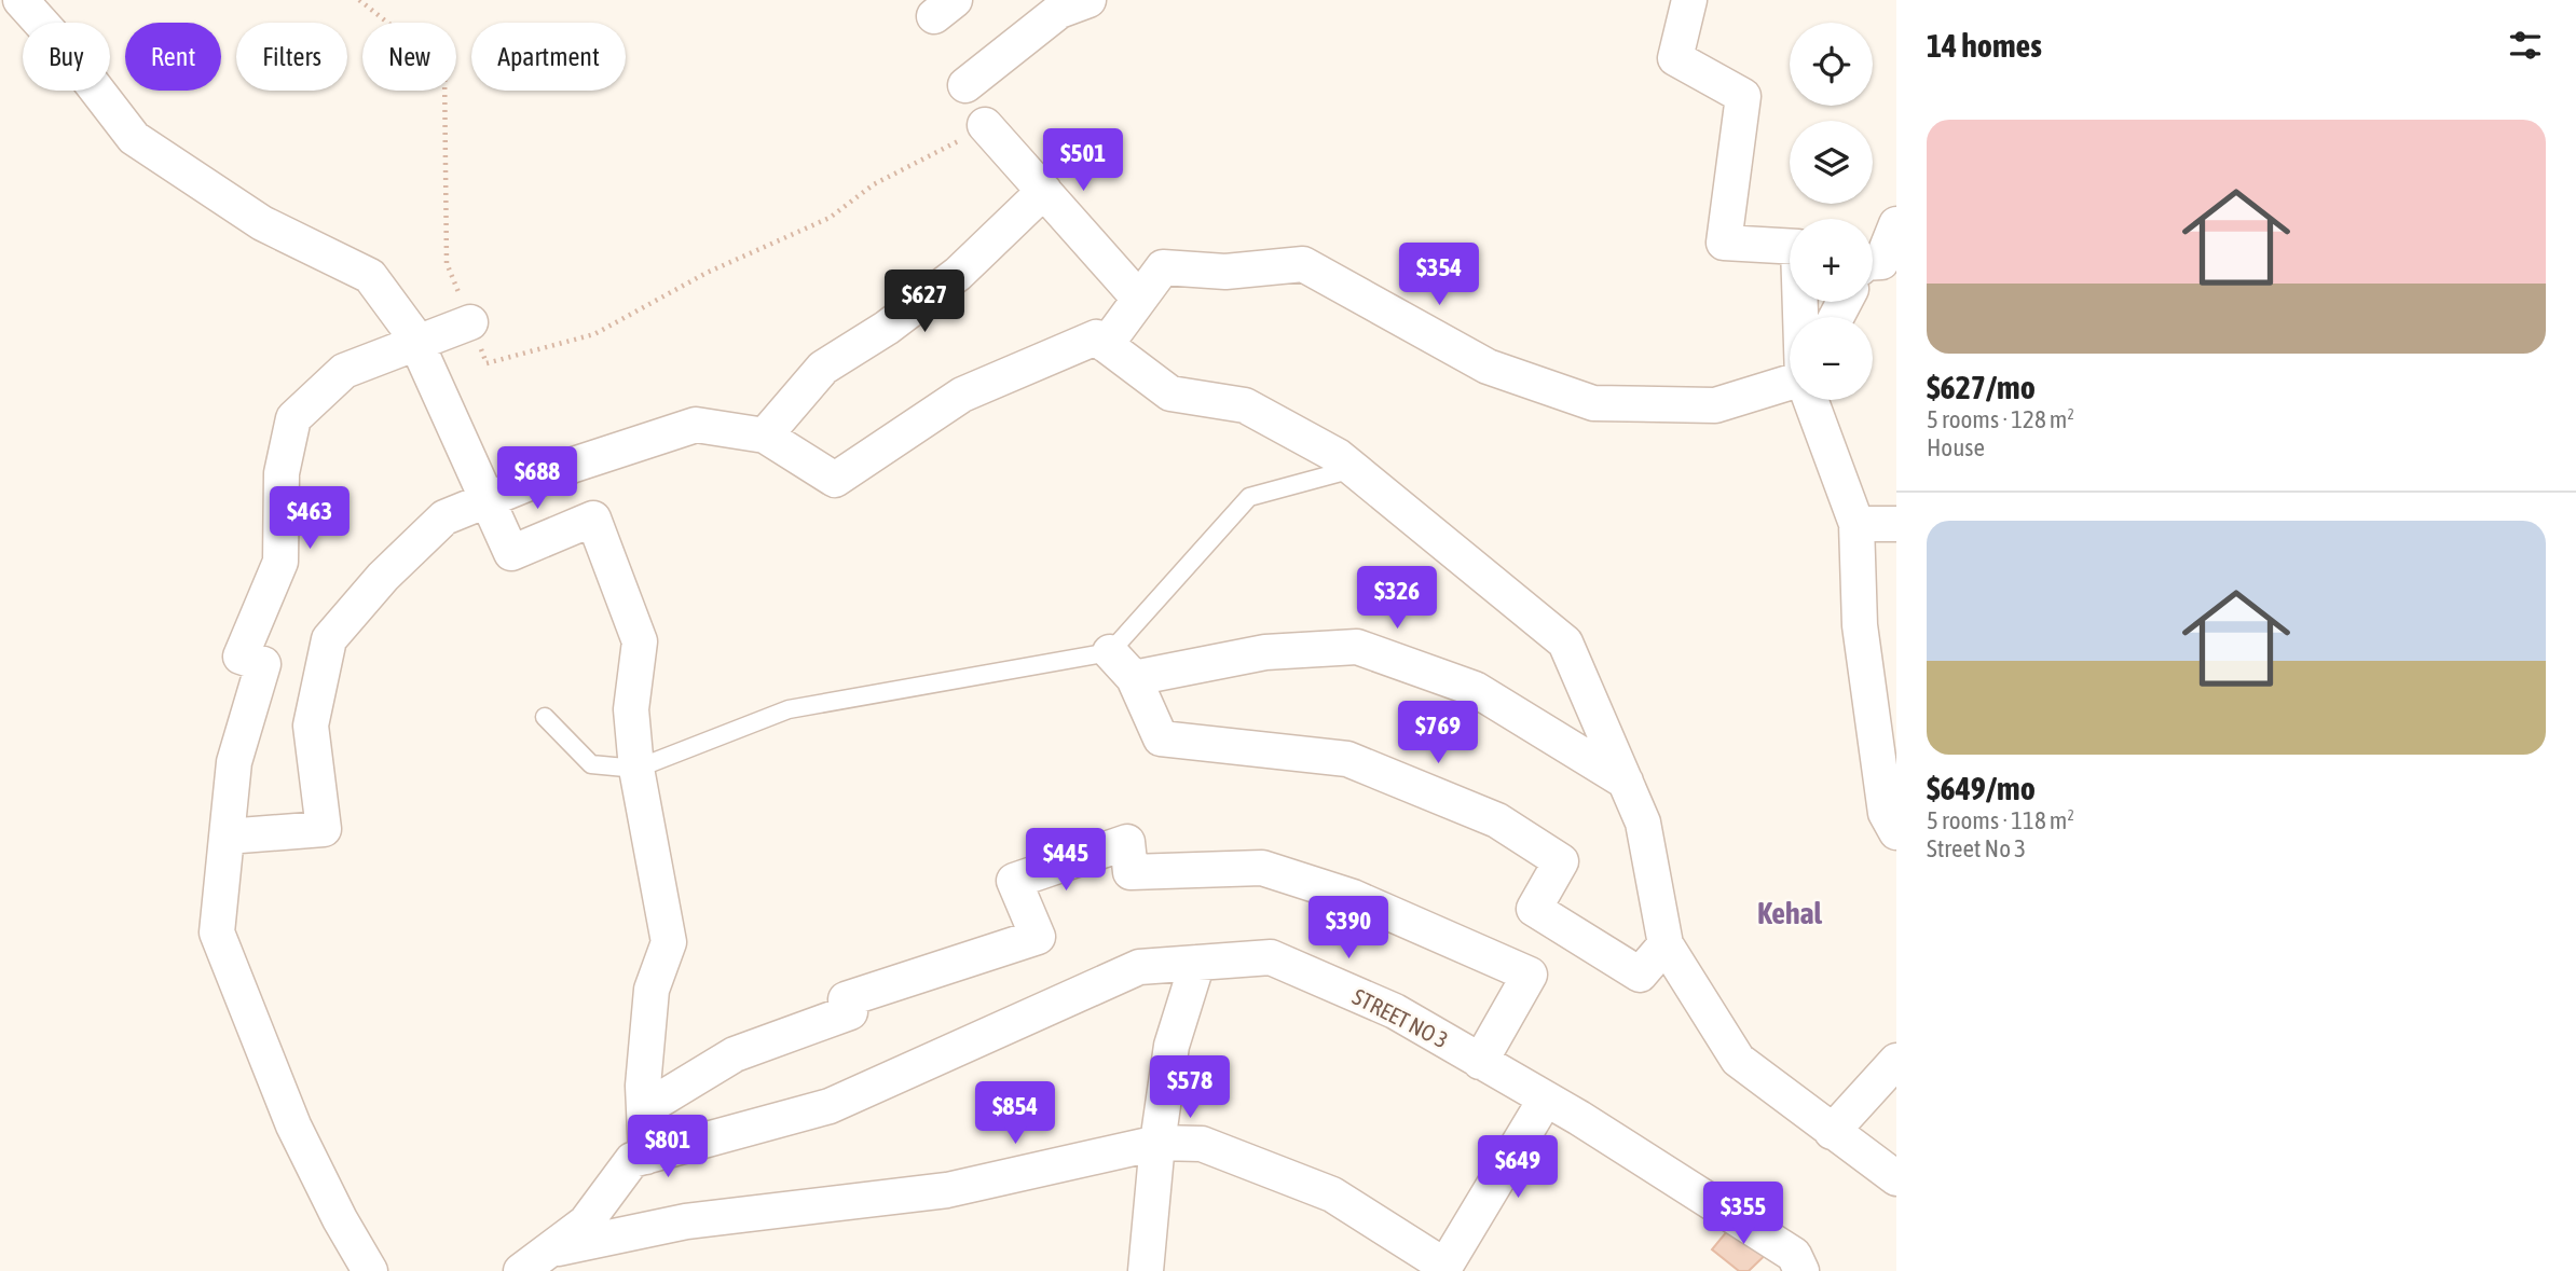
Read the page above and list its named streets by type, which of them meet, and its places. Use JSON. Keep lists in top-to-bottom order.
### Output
{
  "streets": {
    "street": ["STREET NO 3"]
  },
  "districts": ["Kehal"],
  "page": {
    "heading": "14 homes",
    "map_buttons": ["+", "−"],
    "chip": [
      "Buy",
      "Rent",
      "Filters",
      "New",
      "Apartment"
    ],
    "list": [
      {
        "name": "$627/mo",
        "note": "5 rooms · 128 m² · House"
      },
      {
        "name": "$649/mo",
        "note": "5 rooms · 118 m² · Street No 3"
      }
    ],
    "price": [
      "$501",
      "$354",
      "$627",
      "$688",
      "$463",
      "$326",
      "$769",
      "$445",
      "$390",
      "$578",
      "$854",
      "$801",
      "$649",
      "$355"
    ]
  }
}
